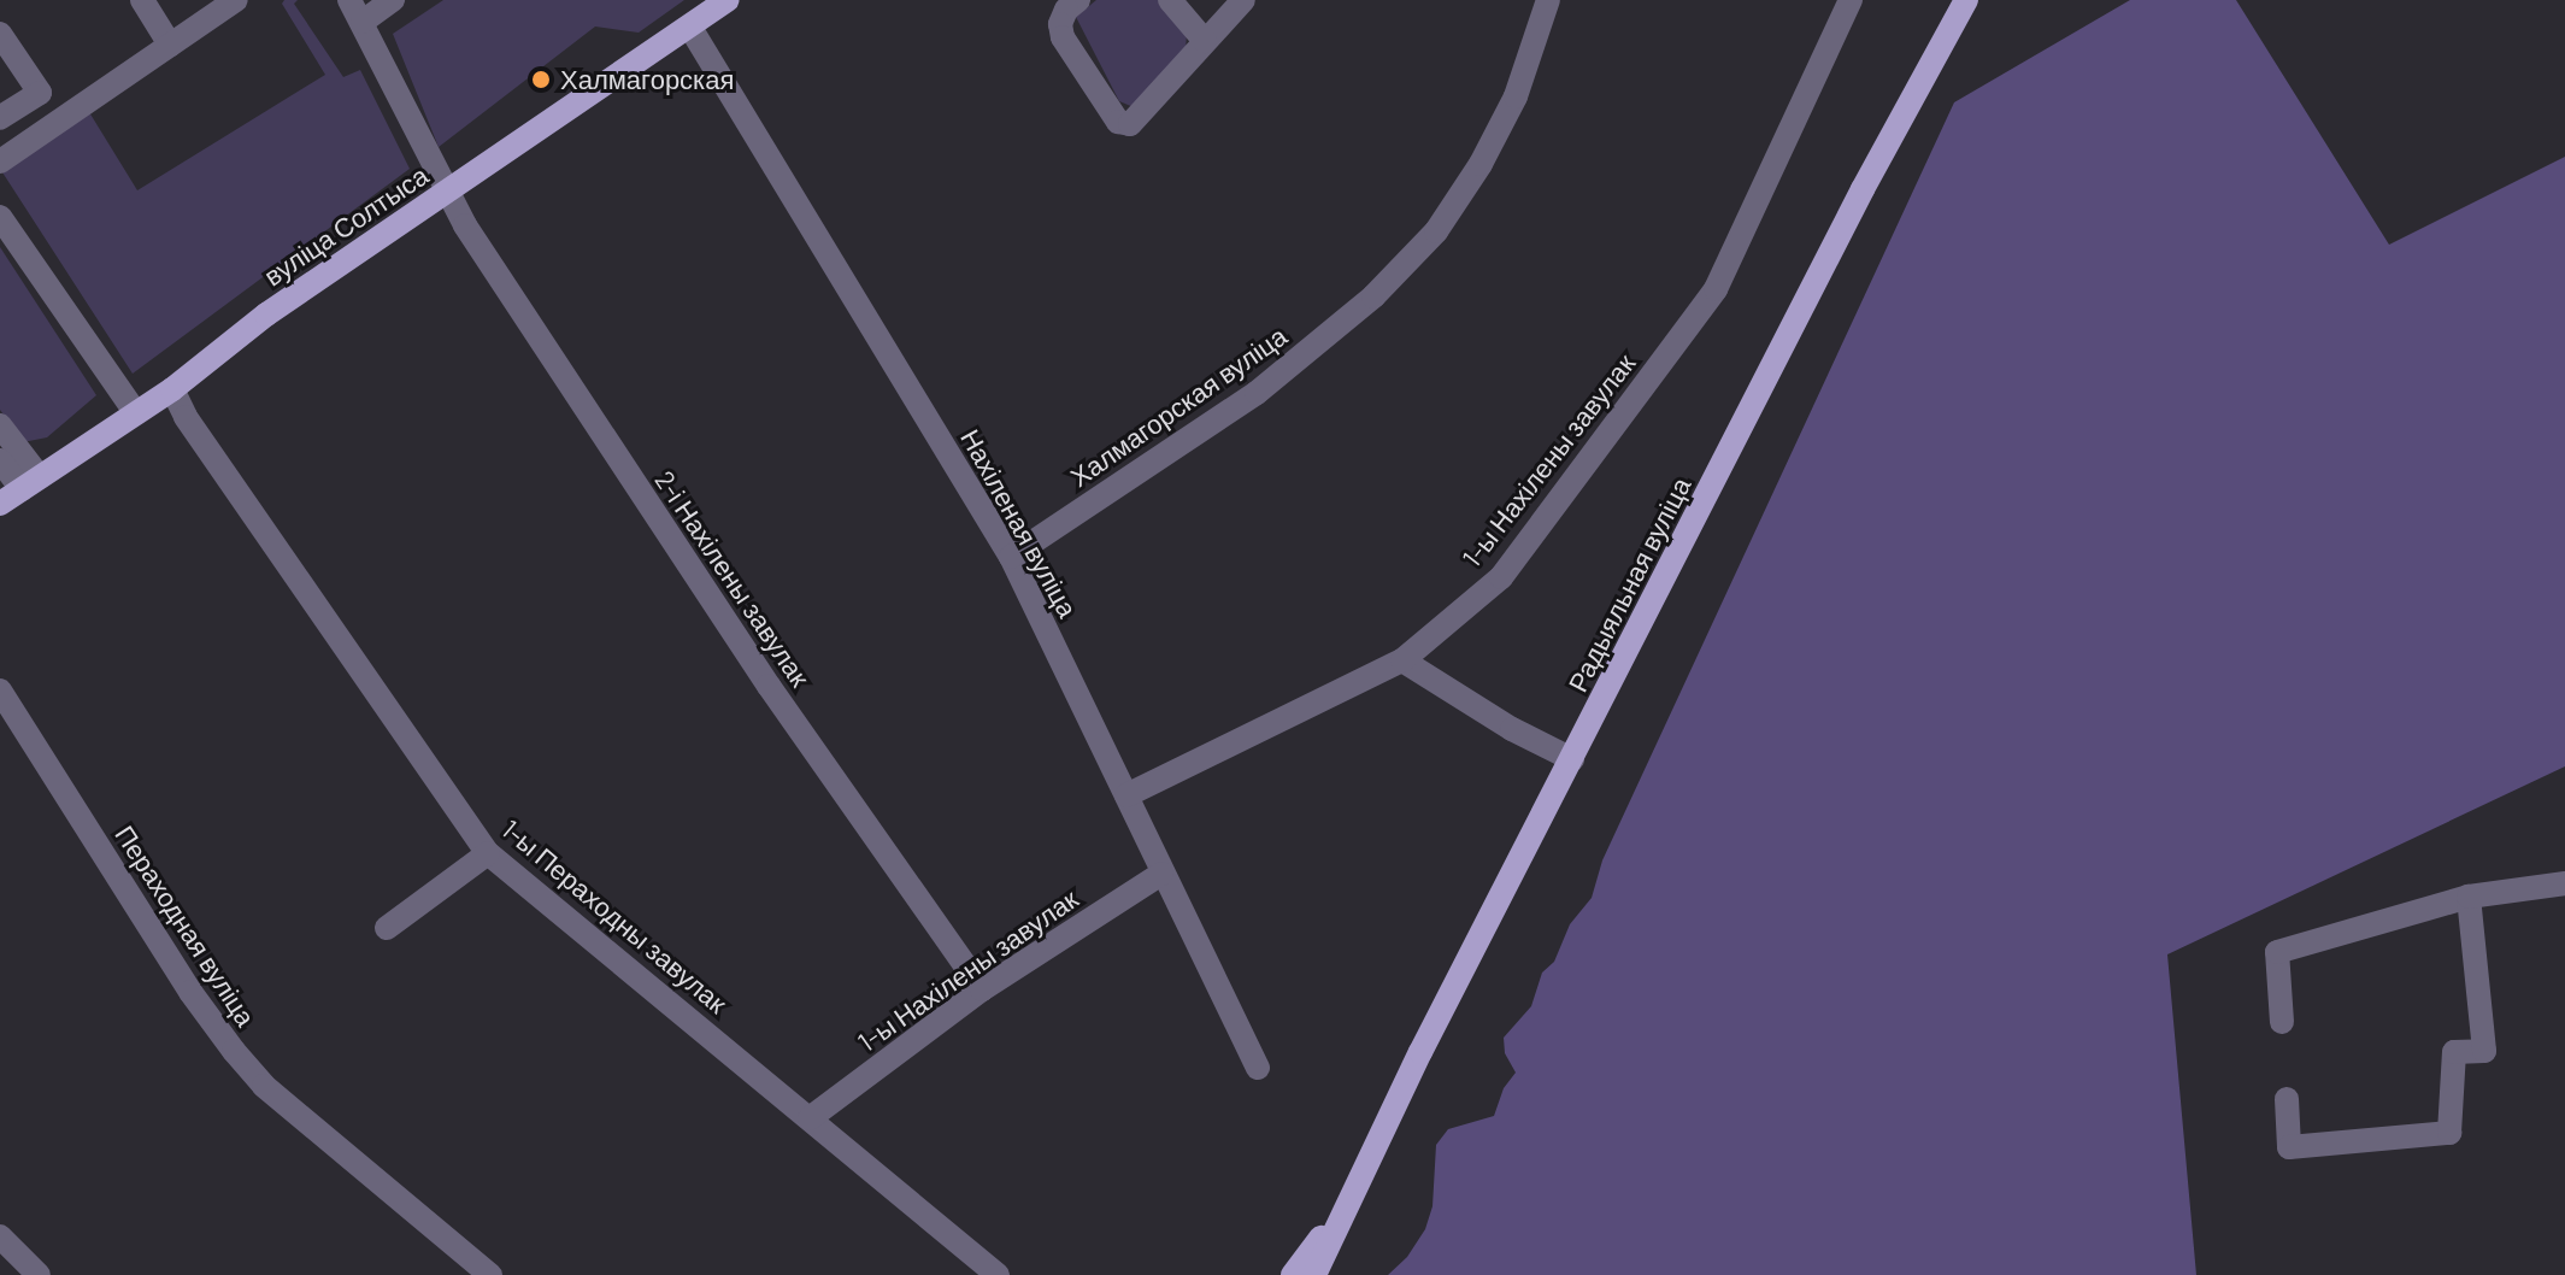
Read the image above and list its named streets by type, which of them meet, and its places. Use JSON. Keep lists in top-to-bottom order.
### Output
{
  "streets": {
    "main road": ["вуліца Солтыса", "Радыяльная вуліца"],
    "street": [
      "Халмагорская вуліца",
      "1-ы Нахілены завулак",
      "Нахіленая вуліца",
      "2-і Нахілены завулак",
      "1-ы Пераходны завулак",
      "Пераходная вуліца"
    ]
  },
  "crossings": [
    ["вуліца Солтыса", "Нахіленая вуліца"],
    ["вуліца Солтыса", "2-і Нахілены завулак"],
    ["вуліца Солтыса", "1-ы Пераходны завулак"],
    ["Халмагорская вуліца", "Нахіленая вуліца"],
    ["1-ы Нахілены завулак", "Нахіленая вуліца"],
    ["1-ы Нахілены завулак", "2-і Нахілены завулак"],
    ["1-ы Нахілены завулак", "1-ы Пераходны завулак"]
  ],
  "places": ["Халмагорская"]
}
